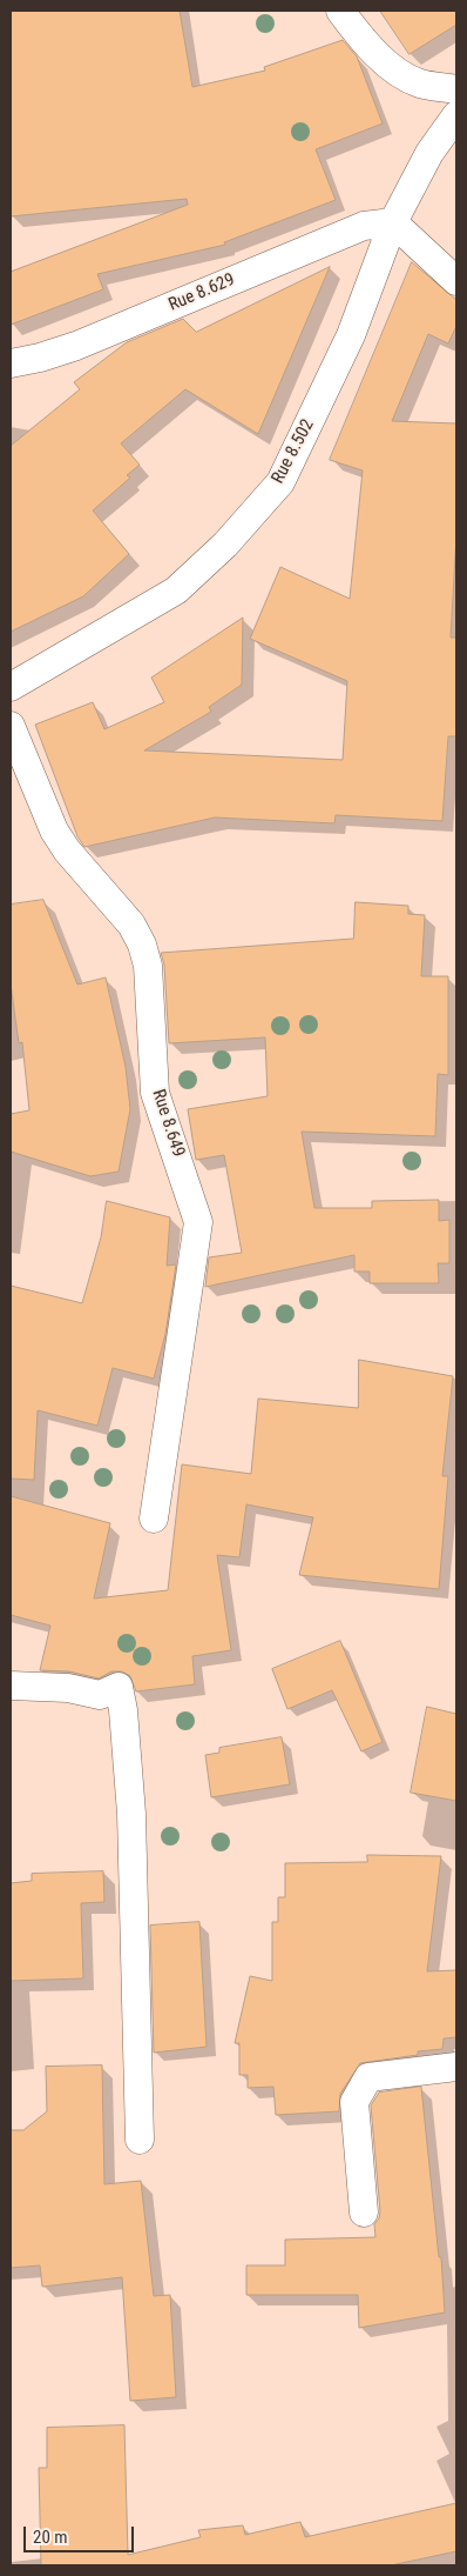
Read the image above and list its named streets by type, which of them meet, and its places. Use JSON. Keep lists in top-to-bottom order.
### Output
{
  "streets": {
    "street": ["Rue 8.629", "Rue 8.502", "Rue 8.649"]
  },
  "crossings": [
    ["Rue 8.629", "Rue 8.502"]
  ],
  "scale_bar": "20 m"
}
